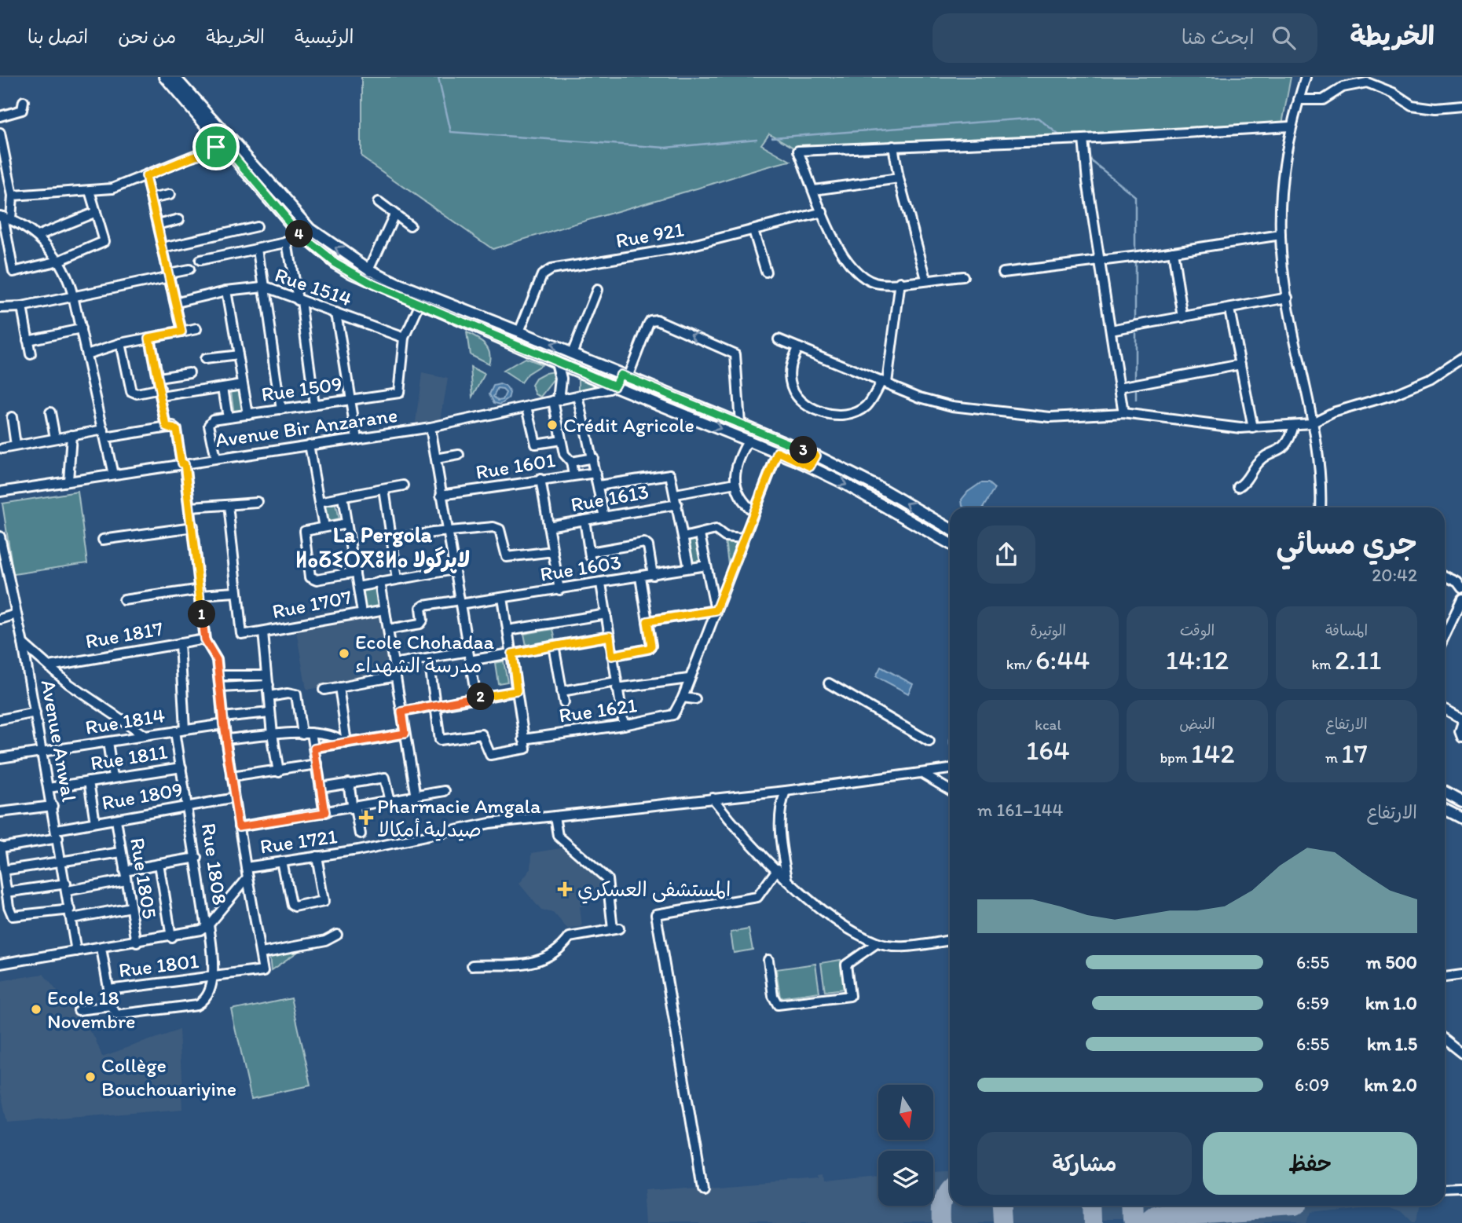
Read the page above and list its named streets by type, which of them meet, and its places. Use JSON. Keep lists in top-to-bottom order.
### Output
{
  "streets": {
    "street": [
      "Rue 921",
      "Rue 1514",
      "Rue 1509",
      "Avenue Bir Anzarane",
      "Rue 1601",
      "Rue 1613",
      "Rue 1603",
      "Rue 1707",
      "Rue 1817",
      "Rue 1621",
      "Rue 1814",
      "Avenue Anwal",
      "Rue 1811",
      "Rue 1809",
      "Rue 1721",
      "Rue 1808",
      "Rue 1805",
      "Rue 1801"
    ]
  },
  "crossings": [
    ["Rue 1514", "Rue 1509"],
    ["Rue 1509", "Avenue Bir Anzarane"],
    ["Rue 1817", "Rue 1808"],
    ["Rue 1814", "Avenue Anwal"],
    ["Rue 1814", "Rue 1808"],
    ["Avenue Anwal", "Rue 1811"],
    ["Avenue Anwal", "Rue 1809"],
    ["Rue 1811", "Rue 1808"],
    ["Rue 1809", "Rue 1808"],
    ["Rue 1809", "Rue 1805"],
    ["Rue 1808", "Rue 1801"]
  ],
  "districts": ["La Pergola ⵍⴰⵒⵉⵔⴳⵓⵍⴰ لاپرگولا"],
  "places": {
    "other": [
      "Crédit Agricole",
      "Ecole Chohadaa مدرسة الشهداء",
      "Ecole 18 Novembre",
      "Collège Bouchouariyine"
    ],
    "health": ["Pharmacie Amgala صيدلية أمكالا", "المستشفى العسكري"]
  },
  "north": "bottom",
  "page": {
    "header": "الخريطة",
    "search": "ابحث هنا",
    "nav": [
      "الرئيسية",
      "الخريطة",
      "من نحن",
      "اتصل بنا"
    ],
    "pins": [
      "4",
      "3",
      "1",
      "2"
    ],
    "heading": ["جري مسائي", "20:42"],
    "stats": [
      ["المسافة", "2.11 km"],
      ["الوقت", "14:12"],
      ["الوتيرة", "6:44 /km"],
      ["الارتفاع", "17 m"],
      ["النبض", "142 bpm"],
      ["kcal", "164"]
    ],
    "chart": ["الارتفاع", "144–161 m"],
    "list": [
      {
        "name": "500 m",
        "note": "6:55"
      },
      {
        "name": "1.0 km",
        "note": "6:59"
      },
      {
        "name": "1.5 km",
        "note": "6:55"
      },
      {
        "name": "2.0 km",
        "note": "6:09"
      }
    ],
    "buttons": ["حفظ", "مشاركة"]
  }
}
